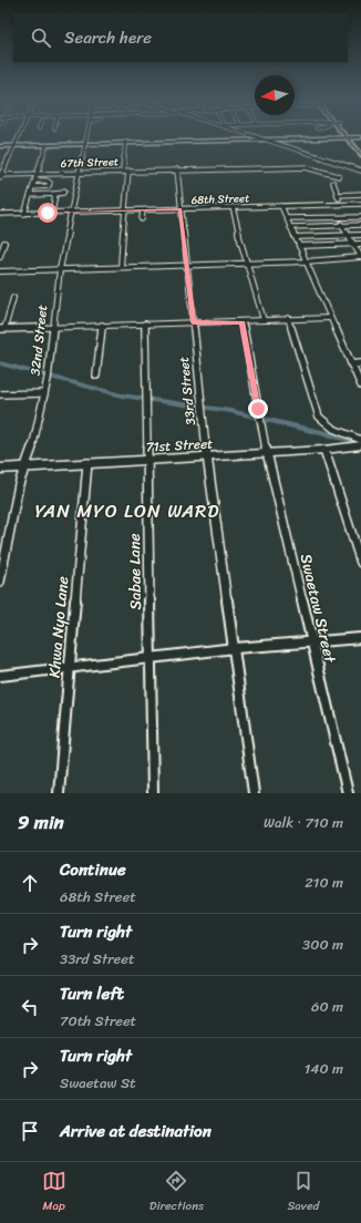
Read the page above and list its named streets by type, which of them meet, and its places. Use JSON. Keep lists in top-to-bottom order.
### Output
{
  "streets": {
    "street": [
      "67th Street",
      "68th Street",
      "32nd Street",
      "33rd Street",
      "71st Street",
      "Sabae Lane",
      "Swaetaw Street",
      "Khwa Nyo Lane"
    ]
  },
  "crossings": [
    ["67th Street", "32nd Street"],
    ["67th Street", "33rd Street"],
    ["68th Street", "32nd Street"],
    ["68th Street", "33rd Street"],
    ["32nd Street", "71st Street"],
    ["33rd Street", "71st Street"],
    ["71st Street", "Sabae Lane"],
    ["71st Street", "Swaetaw Street"],
    ["71st Street", "Khwa Nyo Lane"]
  ],
  "districts": ["YAN MYO LON WARD"],
  "north": "left",
  "page": {
    "search": "Search here",
    "heading": ["9 min", "Walk · 710 m"],
    "list": [
      ["Continue", "68th Street", "210 m"],
      ["Turn right", "33rd Street", "300 m"],
      ["Turn left", "70th Street", "60 m"],
      ["Turn right", "Swaetaw St", "140 m"],
      "Arrive at destination"
    ],
    "nav": ["Map", "Directions", "Saved"]
  }
}
